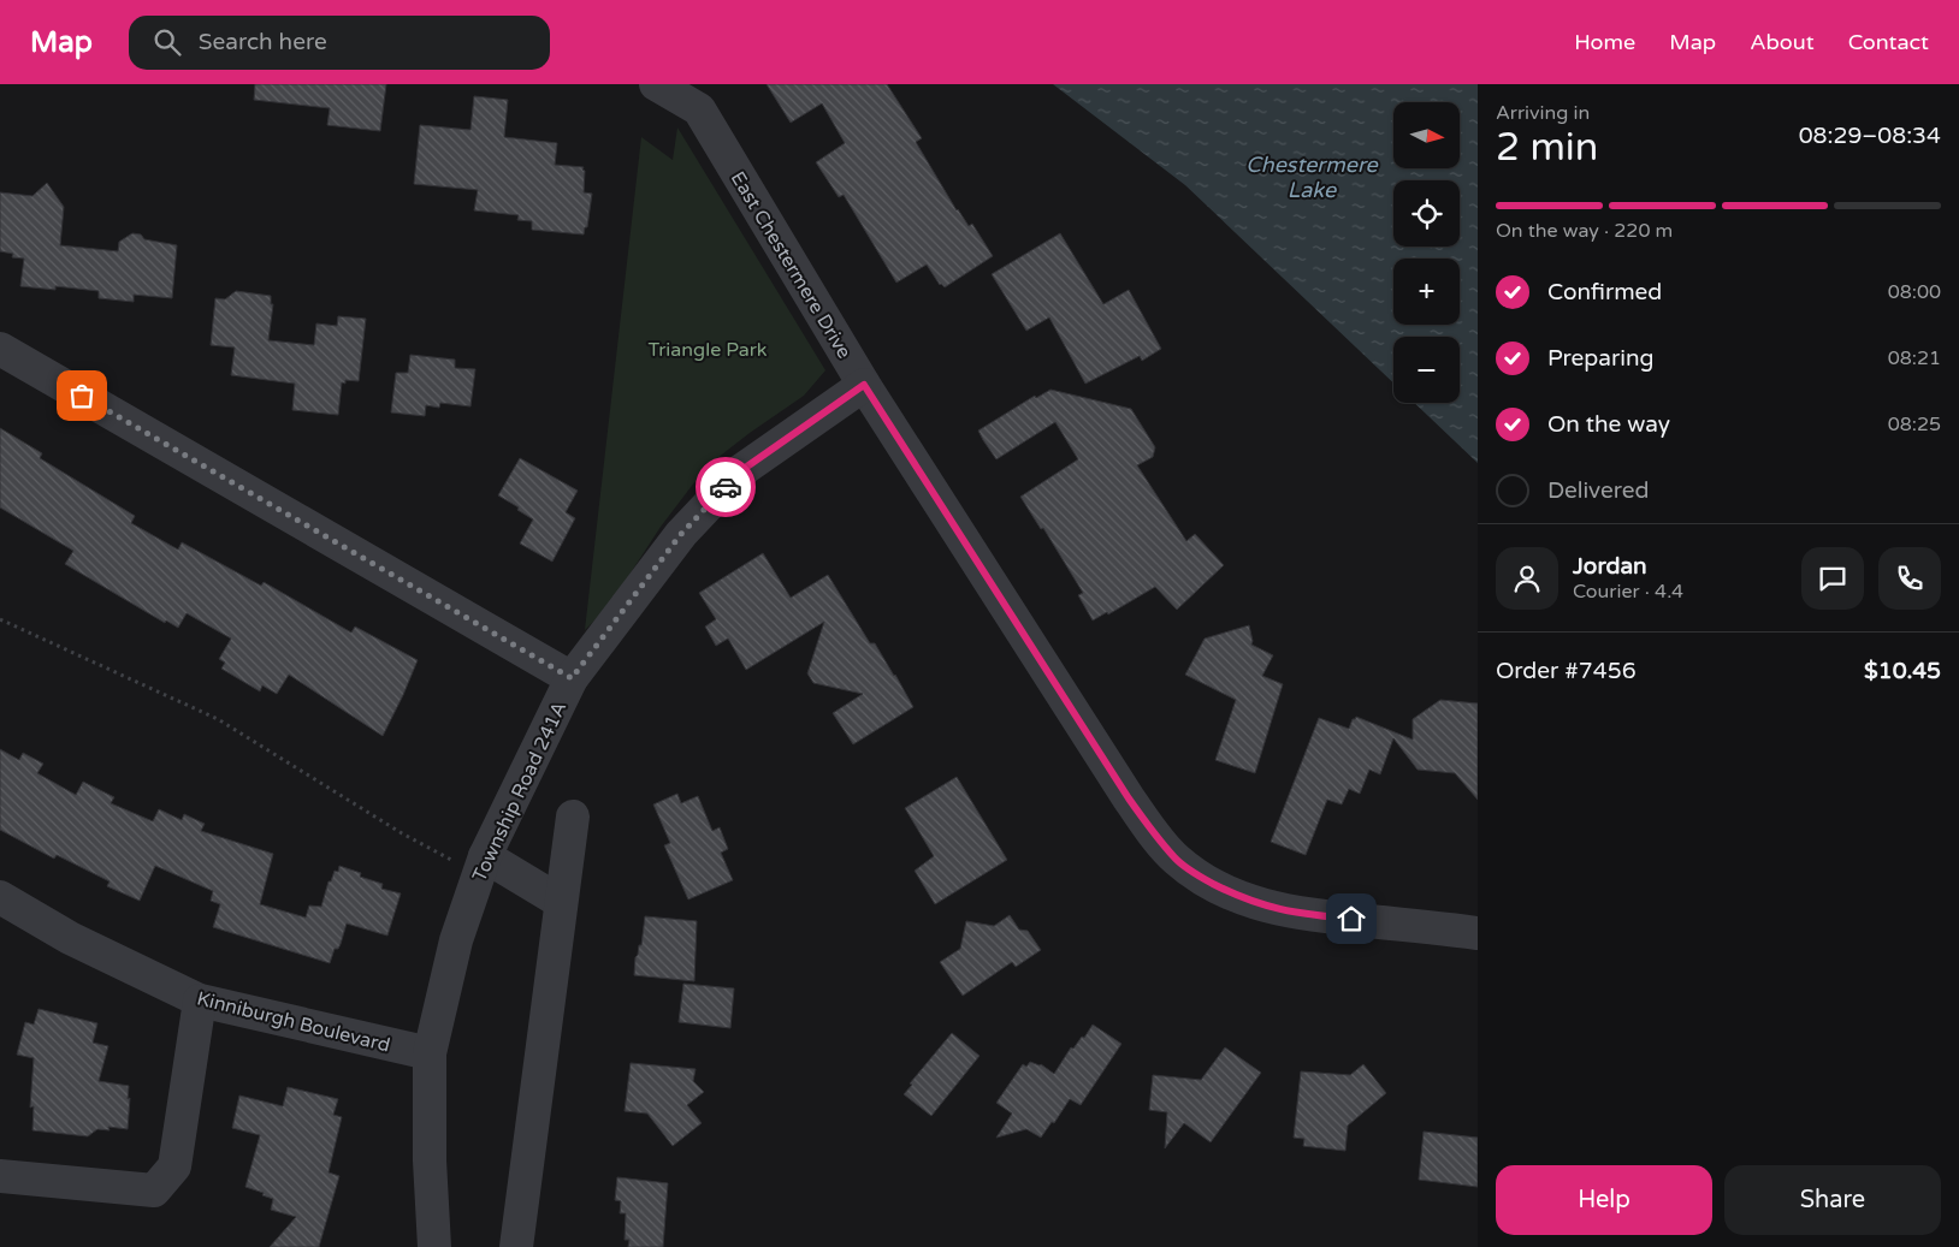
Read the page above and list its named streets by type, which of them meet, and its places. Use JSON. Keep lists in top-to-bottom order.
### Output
{
  "streets": {
    "street": ["East Chestermere Drive", "Township Road 241A", "Kinniburgh Boulevard"]
  },
  "crossings": [
    ["East Chestermere Drive", "Township Road 241A"],
    ["Township Road 241A", "Kinniburgh Boulevard"]
  ],
  "water": ["Chestermere Lake"],
  "parks": ["Triangle Park"],
  "north": "right",
  "page": {
    "header": "Map",
    "search": "Search here",
    "nav": [
      "Home",
      "Map",
      "About",
      "Contact"
    ],
    "heading": ["2 min", "Arriving in", "08:29–08:34"],
    "panel": [
      "Jordan",
      "Courier · 4.4",
      "Order #7456",
      "$10.45"
    ],
    "map_buttons": ["+", "−"],
    "bar": "On the way · 220 m",
    "list": [
      ["Confirmed", "08:00"],
      ["Preparing", "08:21"],
      ["On the way", "08:25"],
      "Delivered"
    ],
    "buttons": ["Help", "Share"]
  }
}
